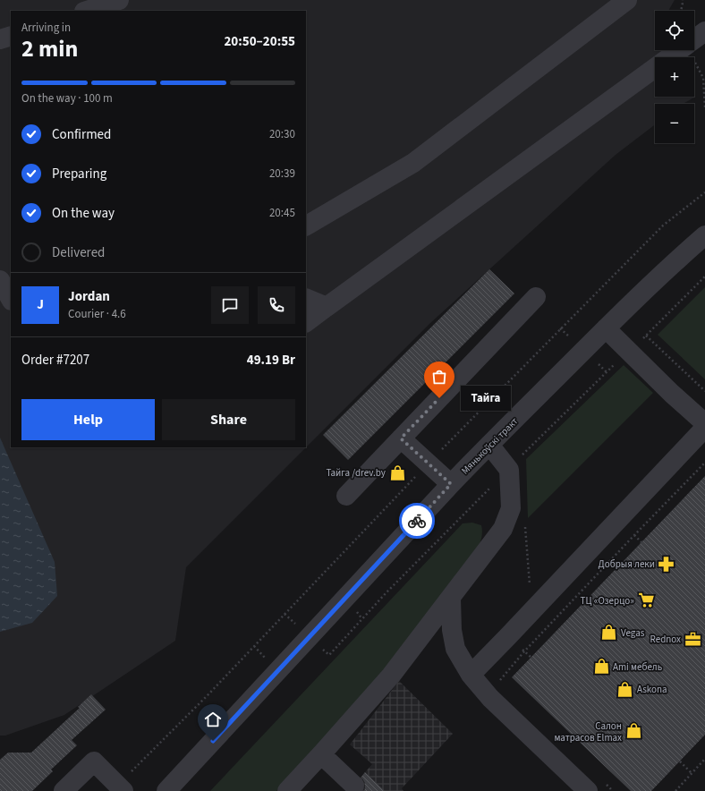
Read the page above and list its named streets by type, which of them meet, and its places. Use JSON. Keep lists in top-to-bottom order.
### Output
{
  "streets": {
    "street": ["Мянькоўскі тракт"]
  },
  "places": {
    "other": ["Тайга"],
    "shop": [
      "Тайга /drev.by",
      "Vegas",
      "Ami мебель",
      "Askona",
      "Салон матрасов Elmax"
    ],
    "pharmacy": ["Добрыя леки"],
    "supermarket": ["ТЦ «Озерцо»"],
    "office": ["Rednox"]
  },
  "page": {
    "map_buttons": ["+", "−"],
    "heading": ["2 min", "Arriving in", "20:50–20:55"],
    "panel": [
      "Jordan",
      "Courier · 4.6",
      "Order #7207",
      "49.19 Br"
    ],
    "bar": "On the way · 100 m",
    "list": [
      ["Confirmed", "20:30"],
      ["Preparing", "20:39"],
      ["On the way", "20:45"],
      "Delivered"
    ],
    "round": "J",
    "bubble": "Тайга",
    "buttons": ["Help", "Share"]
  }
}
